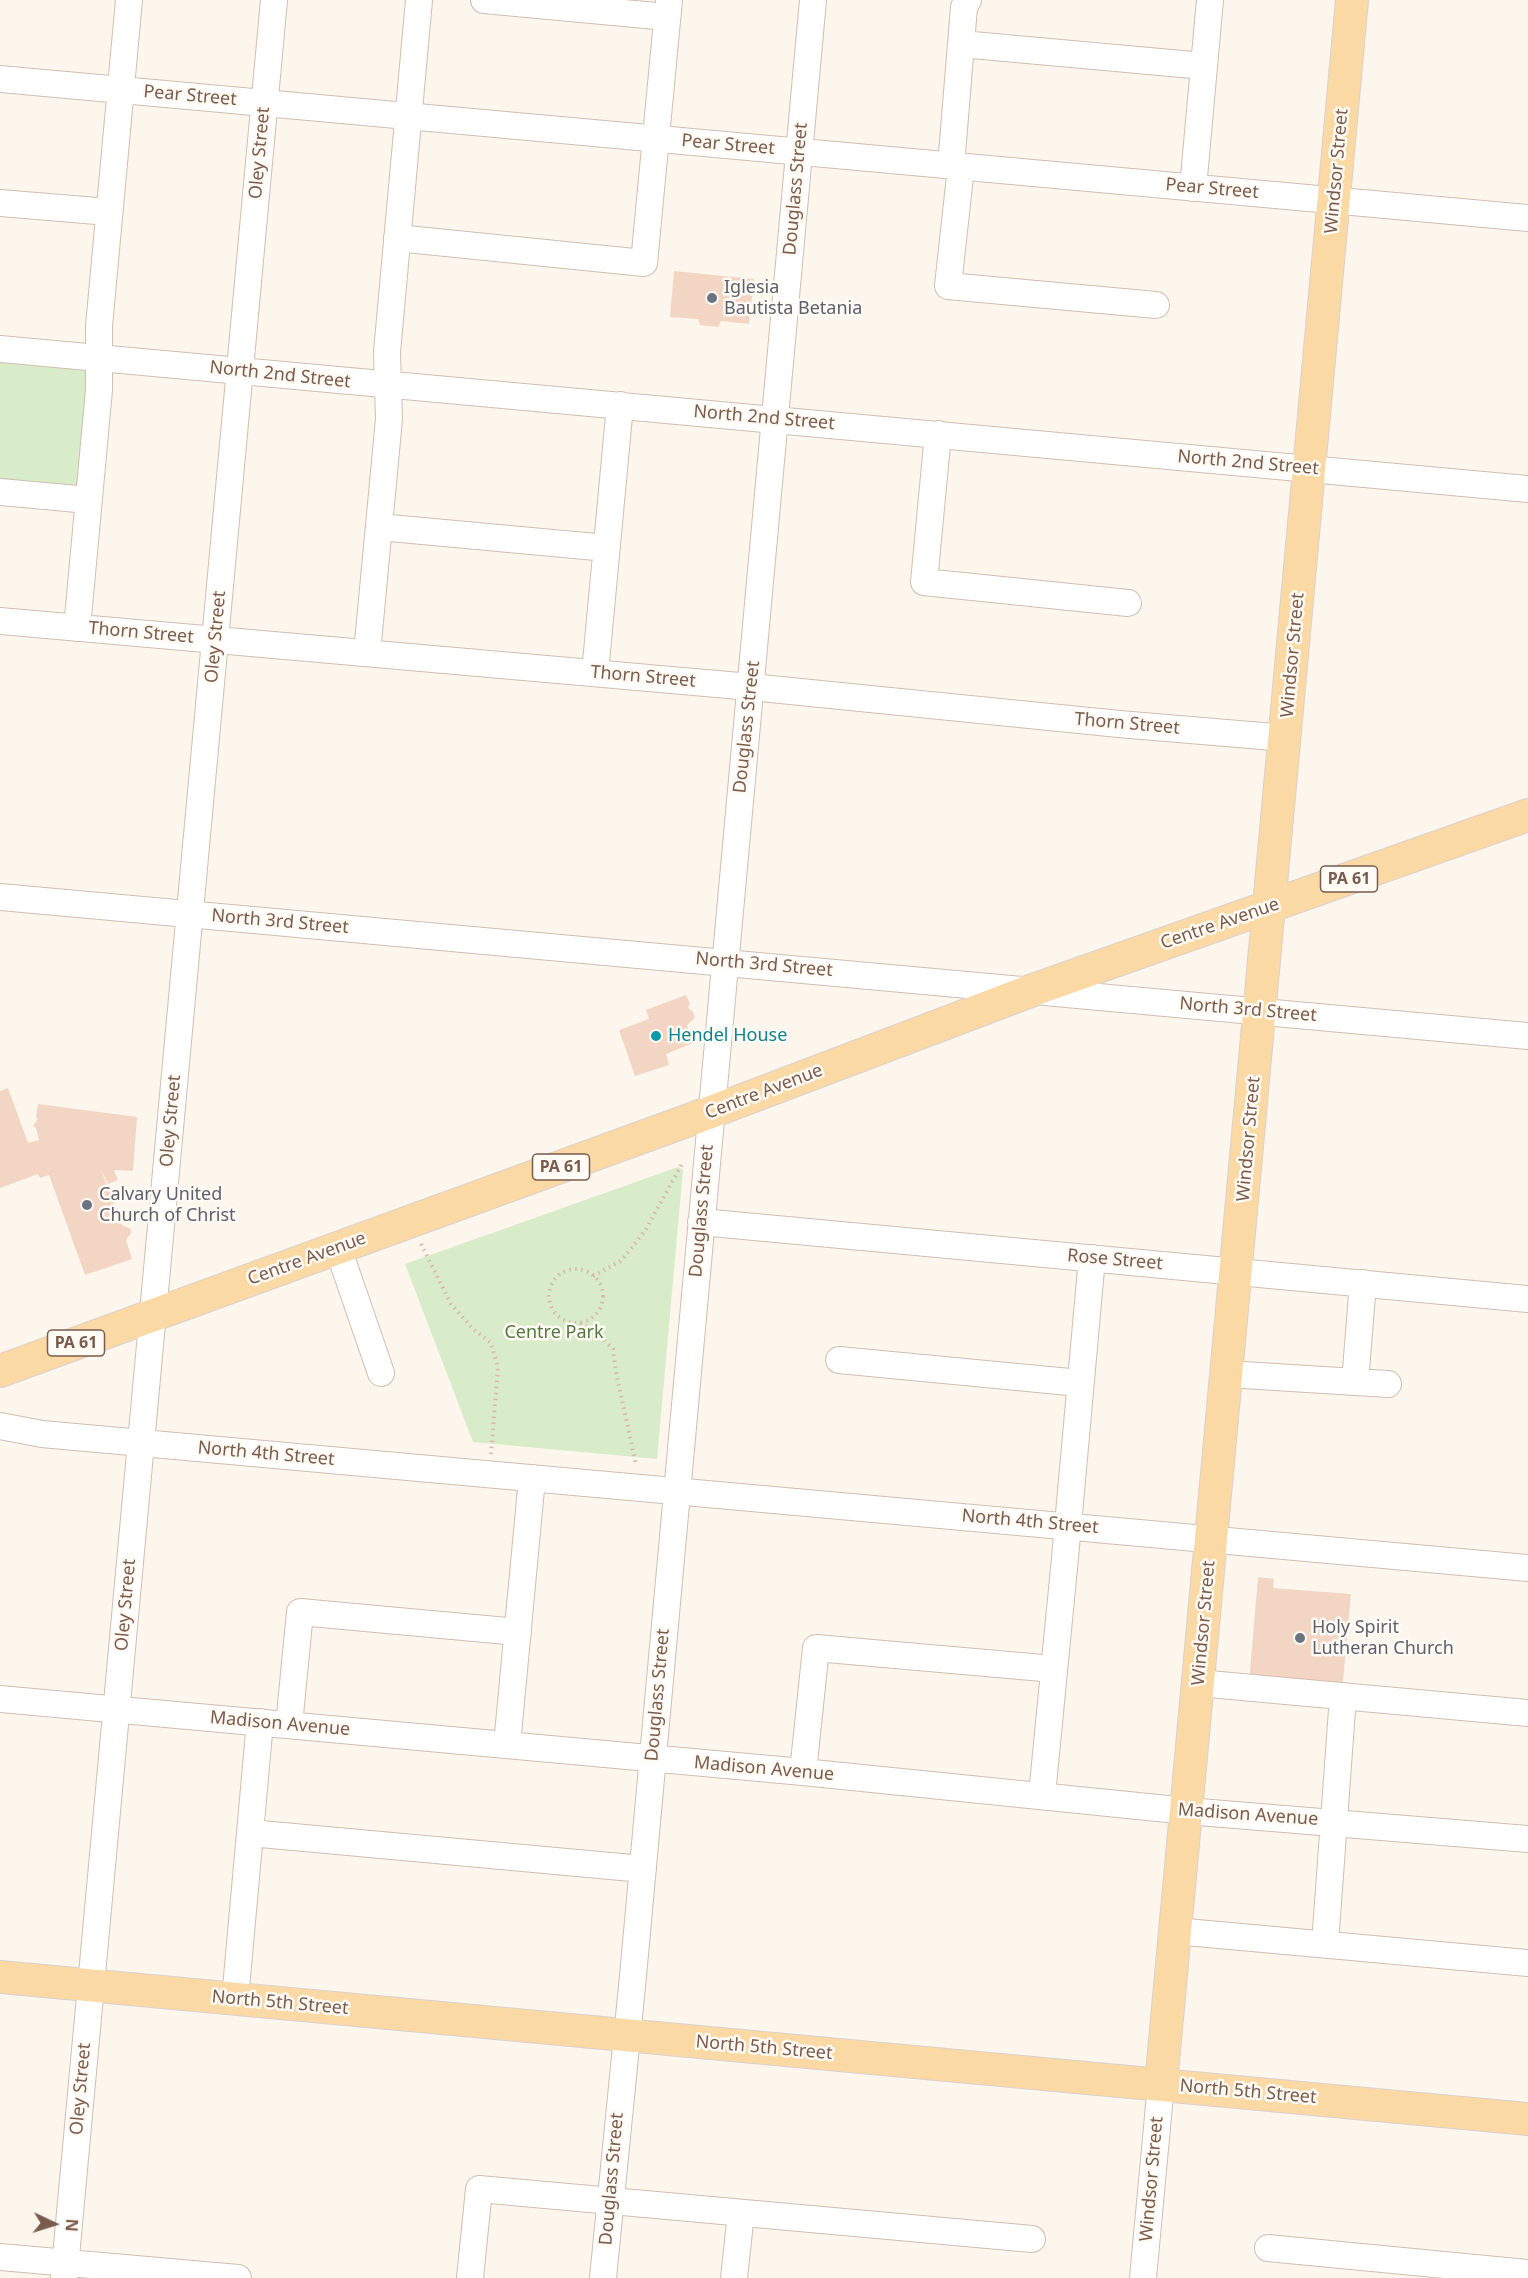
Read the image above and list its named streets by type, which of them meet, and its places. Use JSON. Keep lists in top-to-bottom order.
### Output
{
  "streets": {
    "main road": [
      "Windsor Street",
      "PA 61",
      "Centre Avenue",
      "North 5th Street"
    ],
    "street": [
      "Pear Street",
      "Oley Street",
      "Douglass Street",
      "North 2nd Street",
      "Thorn Street",
      "North 3rd Street",
      "Rose Street",
      "North 4th Street",
      "Madison Avenue"
    ]
  },
  "crossings": [
    ["Pear Street", "Oley Street"],
    ["Pear Street", "Windsor Street"],
    ["Pear Street", "Douglass Street"],
    ["Oley Street", "North 2nd Street"],
    ["Oley Street", "Thorn Street"],
    ["Oley Street", "North 3rd Street"],
    ["Oley Street", "Centre Avenue"],
    ["Oley Street", "North 4th Street"],
    ["Oley Street", "Madison Avenue"],
    ["Oley Street", "North 5th Street"],
    ["Windsor Street", "North 2nd Street"],
    ["Windsor Street", "Thorn Street"],
    ["Windsor Street", "North 3rd Street"],
    ["Windsor Street", "Centre Avenue"],
    ["Windsor Street", "Rose Street"],
    ["Windsor Street", "North 4th Street"],
    ["Windsor Street", "Madison Avenue"],
    ["Windsor Street", "North 5th Street"],
    ["Douglass Street", "North 2nd Street"],
    ["Douglass Street", "Thorn Street"],
    ["Douglass Street", "North 3rd Street"],
    ["Douglass Street", "Centre Avenue"],
    ["Douglass Street", "Rose Street"],
    ["Douglass Street", "North 4th Street"],
    ["Douglass Street", "Madison Avenue"],
    ["Douglass Street", "North 5th Street"],
    ["North 3rd Street", "Centre Avenue"]
  ],
  "parks": ["Centre Park"],
  "places": [
    "Iglesia Bautista Betania",
    "Hendel House",
    "Calvary United Church of Christ",
    "Holy Spirit Lutheran Church"
  ],
  "north": "right"
}
